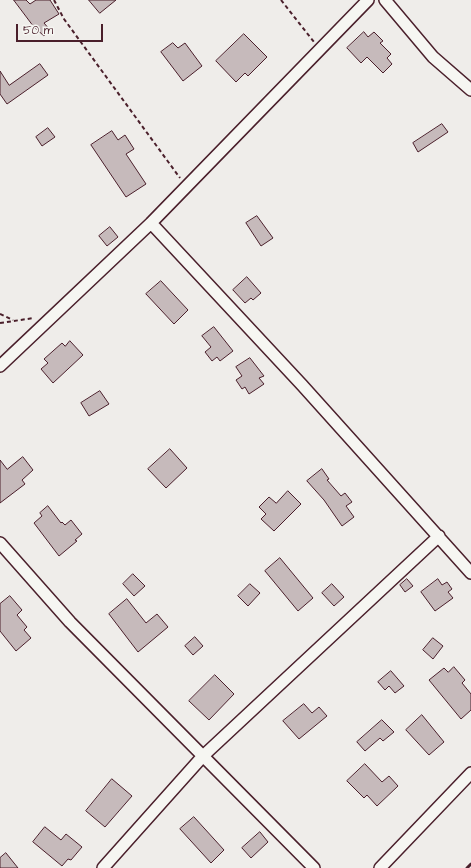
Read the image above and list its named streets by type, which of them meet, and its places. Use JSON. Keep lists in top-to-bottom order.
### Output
{
  "scale_bar": "50 m"
}
